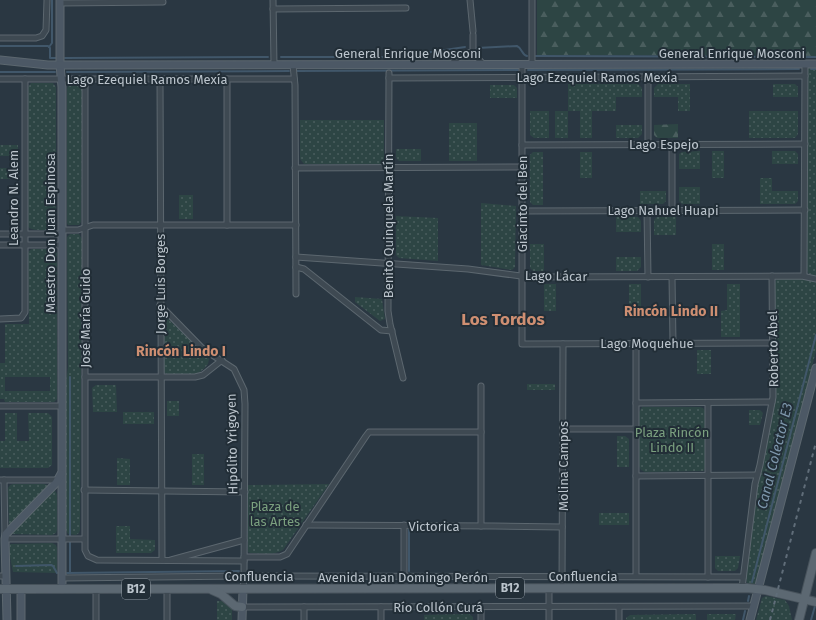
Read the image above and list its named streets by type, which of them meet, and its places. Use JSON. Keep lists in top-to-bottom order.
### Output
{
  "streets": {
    "main road": ["Avenida Juan Domingo Perón", "B12"],
    "street": [
      "General Enrique Mosconi",
      "Lago Ezequiel Ramos Mexía",
      "Lago Espejo",
      "Leandro N. Alem",
      "Giacinto del Ben",
      "Lago Nahuel Huapi",
      "Benito Quinquela Martín",
      "Maestro Don Juan Espinosa",
      "Lago Lácar",
      "Jorge Luis Borges",
      "José María Guido",
      "Lago Moquehue",
      "Roberto Abel",
      "Hipólito Yrigoyen",
      "Molina Campos",
      "Victorica",
      "Confluencia",
      "Río Collón Curá"
    ]
  },
  "crossings": [
    ["General Enrique Mosconi", "Giacinto del Ben"],
    ["General Enrique Mosconi", "Maestro Don Juan Espinosa"],
    ["Lago Ezequiel Ramos Mexía", "Leandro N. Alem"],
    ["Lago Ezequiel Ramos Mexía", "Giacinto del Ben"],
    ["Lago Ezequiel Ramos Mexía", "Benito Quinquela Martín"],
    ["Lago Ezequiel Ramos Mexía", "Maestro Don Juan Espinosa"],
    ["Lago Ezequiel Ramos Mexía", "Jorge Luis Borges"],
    ["Lago Ezequiel Ramos Mexía", "José María Guido"],
    ["Lago Espejo", "Giacinto del Ben"],
    ["Giacinto del Ben", "Lago Nahuel Huapi"],
    ["Giacinto del Ben", "Lago Lácar"],
    ["Giacinto del Ben", "Lago Moquehue"],
    ["Benito Quinquela Martín", "Lago Lácar"],
    ["Maestro Don Juan Espinosa", "Confluencia"],
    ["Maestro Don Juan Espinosa", "Avenida Juan Domingo Perón"],
    ["Lago Lácar", "Roberto Abel"],
    ["Jorge Luis Borges", "José María Guido"],
    ["Jorge Luis Borges", "Hipólito Yrigoyen"],
    ["Lago Moquehue", "Roberto Abel"],
    ["Lago Moquehue", "Molina Campos"],
    ["Roberto Abel", "Confluencia"],
    ["Roberto Abel", "Avenida Juan Domingo Perón"],
    ["Hipólito Yrigoyen", "Confluencia"],
    ["Hipólito Yrigoyen", "Avenida Juan Domingo Perón"],
    ["Hipólito Yrigoyen", "Río Collón Curá"],
    ["Molina Campos", "Victorica"],
    ["Molina Campos", "Confluencia"],
    ["Molina Campos", "Avenida Juan Domingo Perón"]
  ],
  "districts": ["Rincón Lindo II", "Los Tordos", "Rincón Lindo I"],
  "water": ["Canal Colector E3"],
  "parks": ["Plaza Rincón Lindo II", "Plaza de las Artes"]
}
